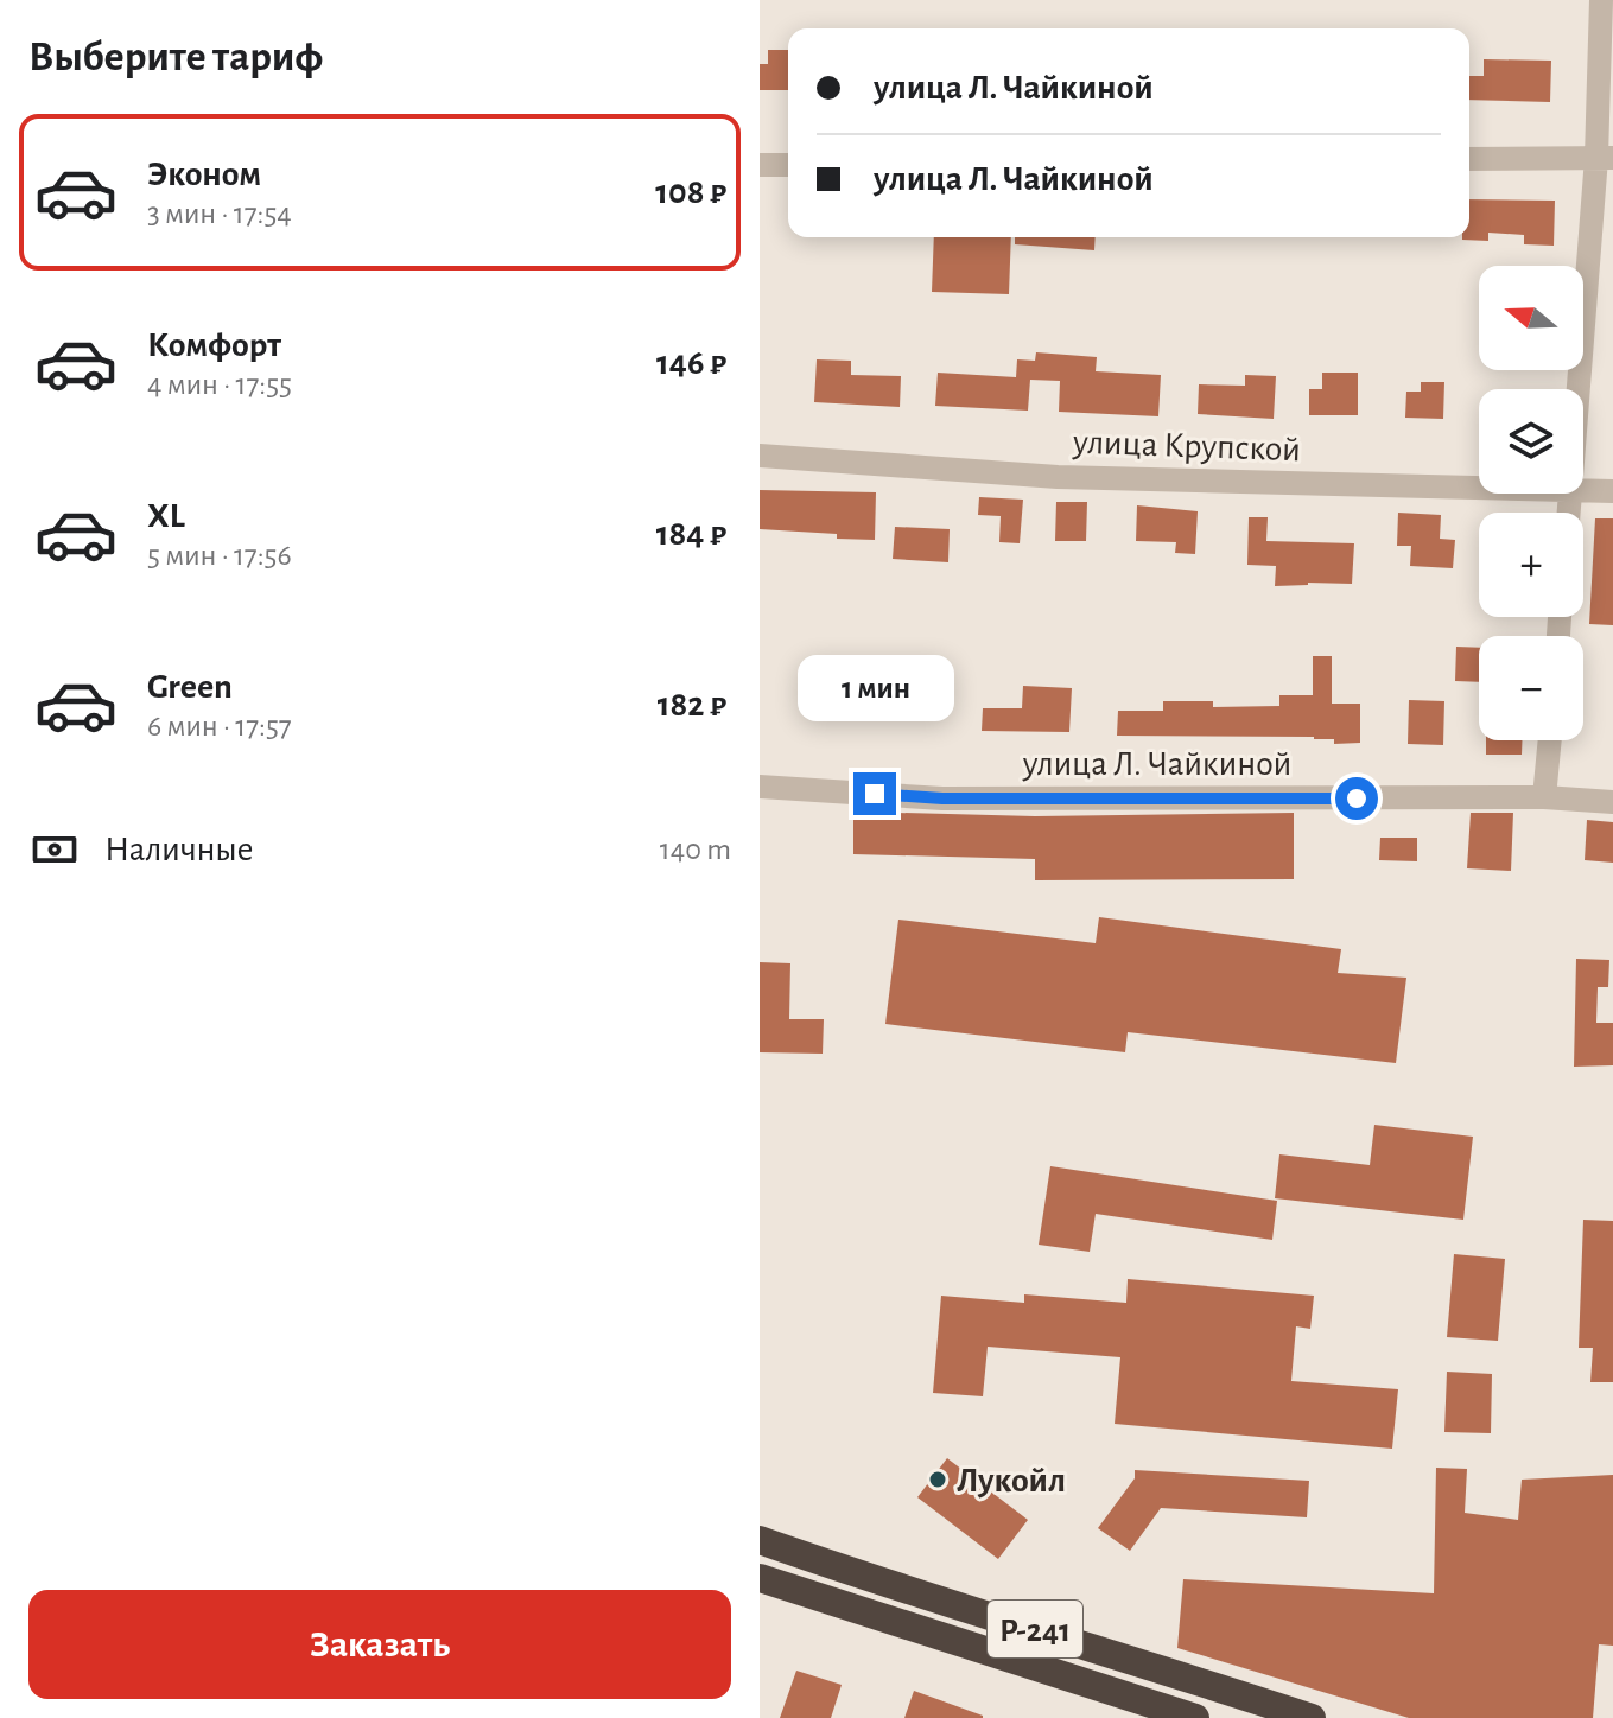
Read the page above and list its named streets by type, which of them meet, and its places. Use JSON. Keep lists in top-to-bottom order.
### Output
{
  "streets": {
    "highway": ["Р-241"],
    "street": ["улица Крупской", "улица Л. Чайкиной"]
  },
  "places": ["Лукойл"],
  "north": "left",
  "page": {
    "heading": "Выберите тариф",
    "banner": ["улица Л. Чайкиной", "улица Л. Чайкиной"],
    "list": [
      {
        "name": "Эконом",
        "note": "3 мин · 17:54",
        "value": "108 ₽"
      },
      {
        "name": "Комфорт",
        "note": "4 мин · 17:55",
        "value": "146 ₽"
      },
      {
        "name": "XL",
        "note": "5 мин · 17:56",
        "value": "184 ₽"
      },
      {
        "name": "Green",
        "note": "6 мин · 17:57",
        "value": "182 ₽"
      }
    ],
    "map_buttons": ["+", "−"],
    "bubble": "1 мин",
    "pay": ["Наличные", "140 m"],
    "buttons": "Заказать"
  }
}
